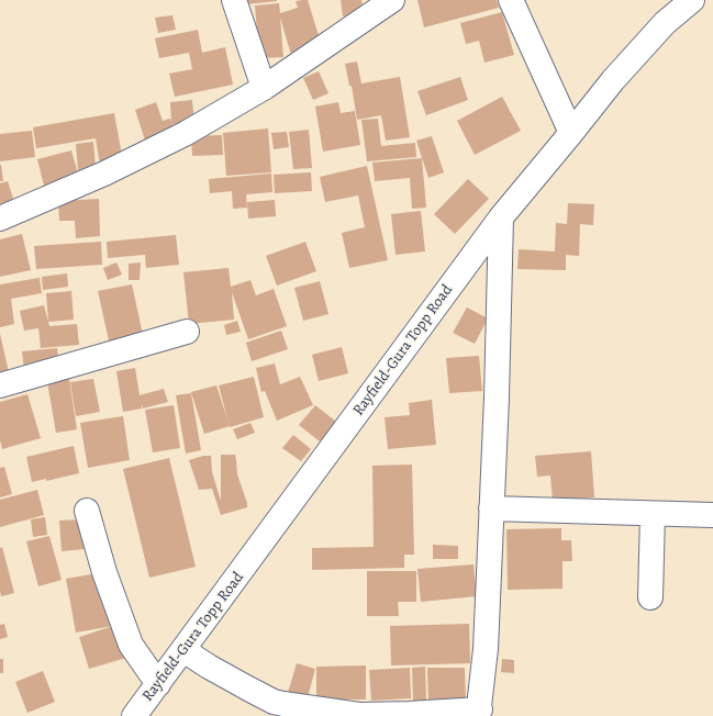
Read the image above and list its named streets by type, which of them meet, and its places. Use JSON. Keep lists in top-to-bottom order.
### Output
{
  "streets": {
    "street": ["Rayfield-Gura Topp Road"]
  }
}
